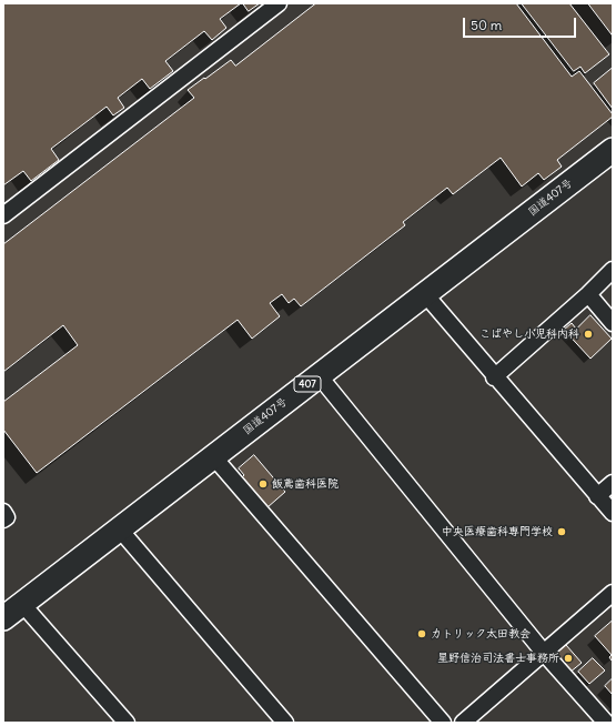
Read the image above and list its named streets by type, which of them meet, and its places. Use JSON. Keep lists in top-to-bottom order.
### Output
{
  "streets": {
    "highway": ["国道407号", "407"]
  },
  "places": [
    "こばやし小児科内科",
    "飯鳶歯科医院",
    "中央医療歯科専門学校",
    "カトリック太田教会",
    "星野信治司法書士事務所"
  ],
  "scale_bar": "50 m"
}
